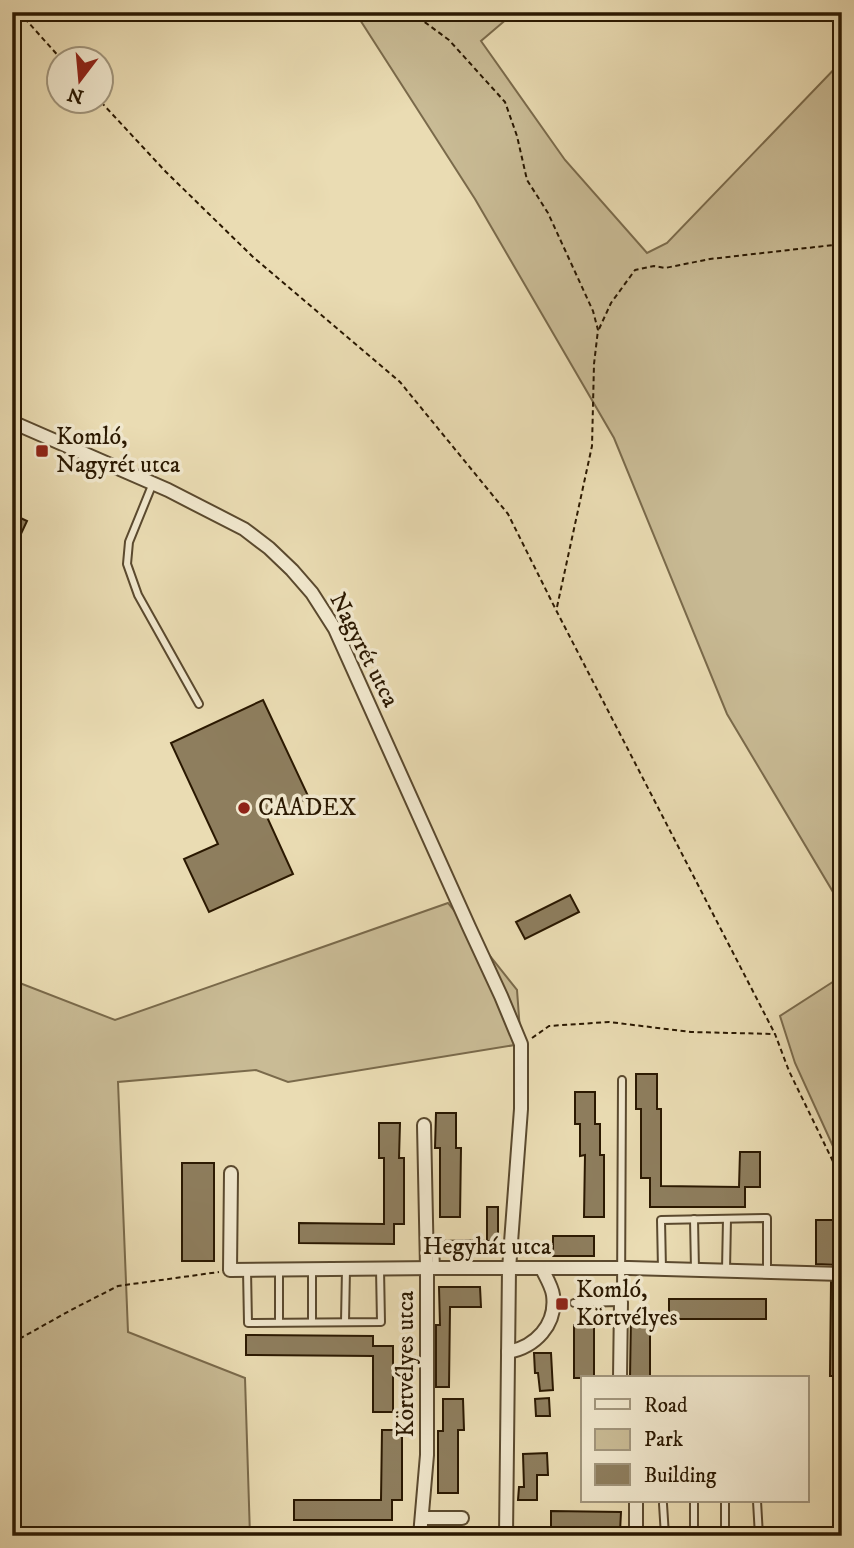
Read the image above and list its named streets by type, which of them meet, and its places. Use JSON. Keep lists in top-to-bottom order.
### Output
{
  "streets": {
    "street": ["Nagyrét utca", "Hegyhát utca", "Körtvélyes utca"]
  },
  "crossings": [
    ["Hegyhát utca", "Körtvélyes utca"]
  ],
  "places": {
    "transit": ["Komló, Nagyrét utca", "Komló, Körtvélyes"],
    "other": ["CAADEX"]
  },
  "legend": ["Road", "Park", "Building"],
  "north": "bottom"
}
